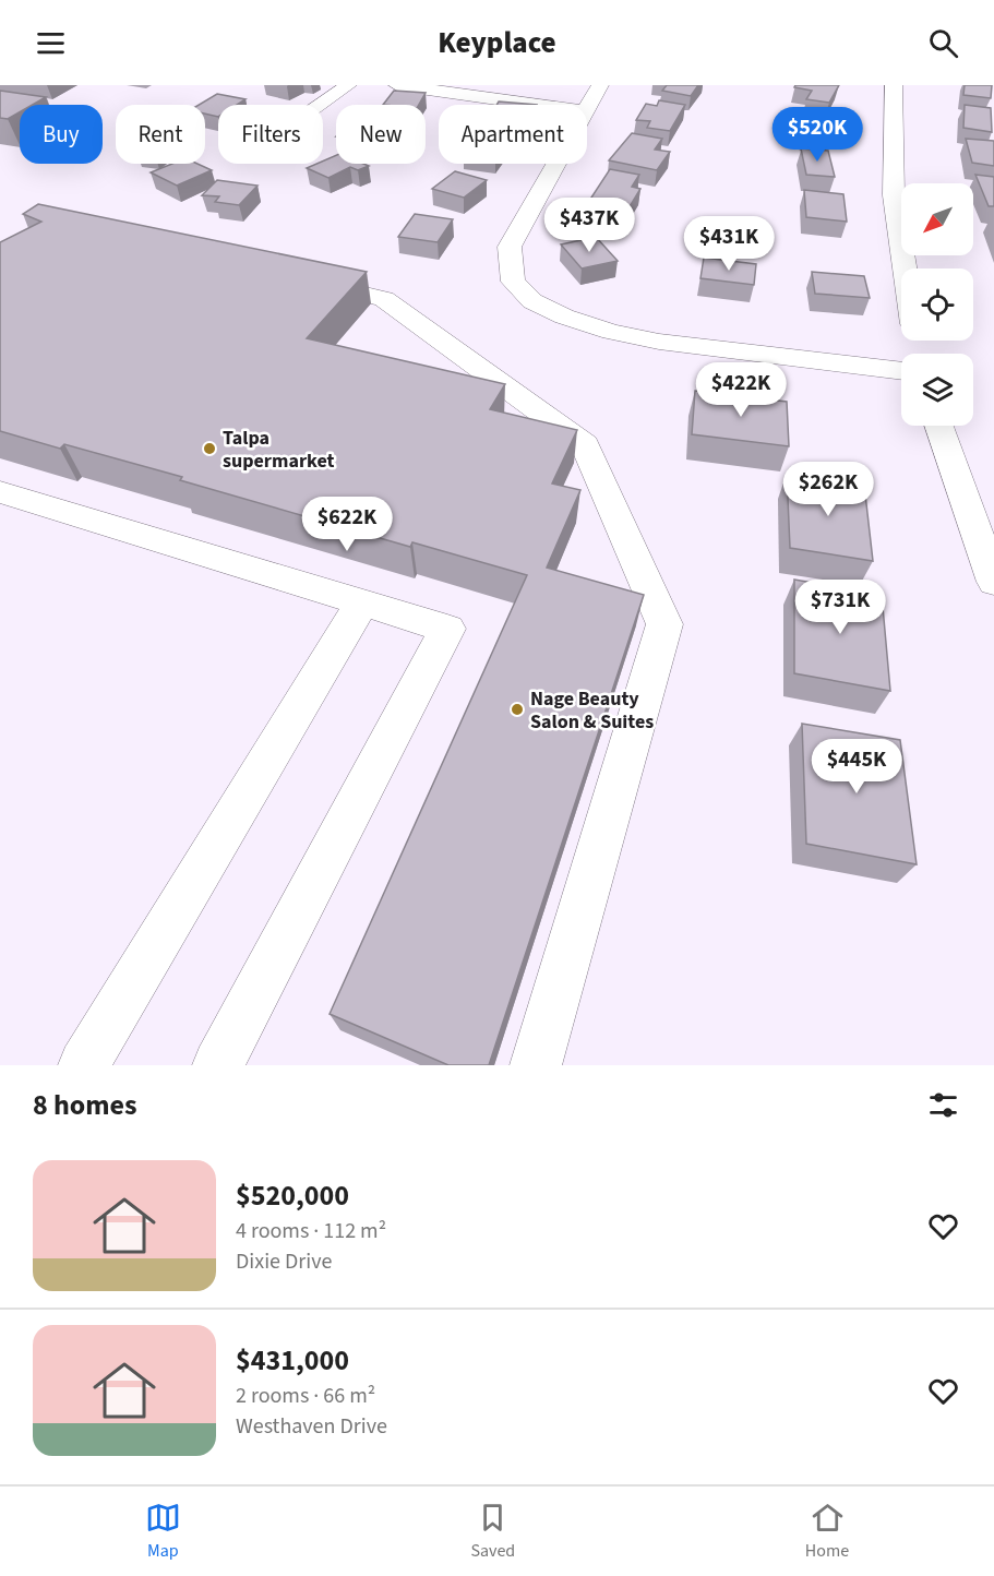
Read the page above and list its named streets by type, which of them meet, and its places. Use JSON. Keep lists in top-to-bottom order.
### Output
{
  "places": ["Talpa supermarket", "Nage Beauty Salon & Suites"],
  "north": "bottom left",
  "page": {
    "header": "Keyplace",
    "chip": [
      "Buy",
      "Rent",
      "Filters",
      "New",
      "Apartment"
    ],
    "price": [
      "$520K",
      "$437K",
      "$431K",
      "$422K",
      "$262K",
      "$622K",
      "$731K",
      "$445K"
    ],
    "heading": "8 homes",
    "list": [
      {
        "name": "$520,000",
        "note": "4 rooms · 112 m² · Dixie Drive"
      },
      {
        "name": "$431,000",
        "note": "2 rooms · 66 m² · Westhaven Drive"
      }
    ],
    "tabs": ["Map", "Saved", "Home"]
  }
}
